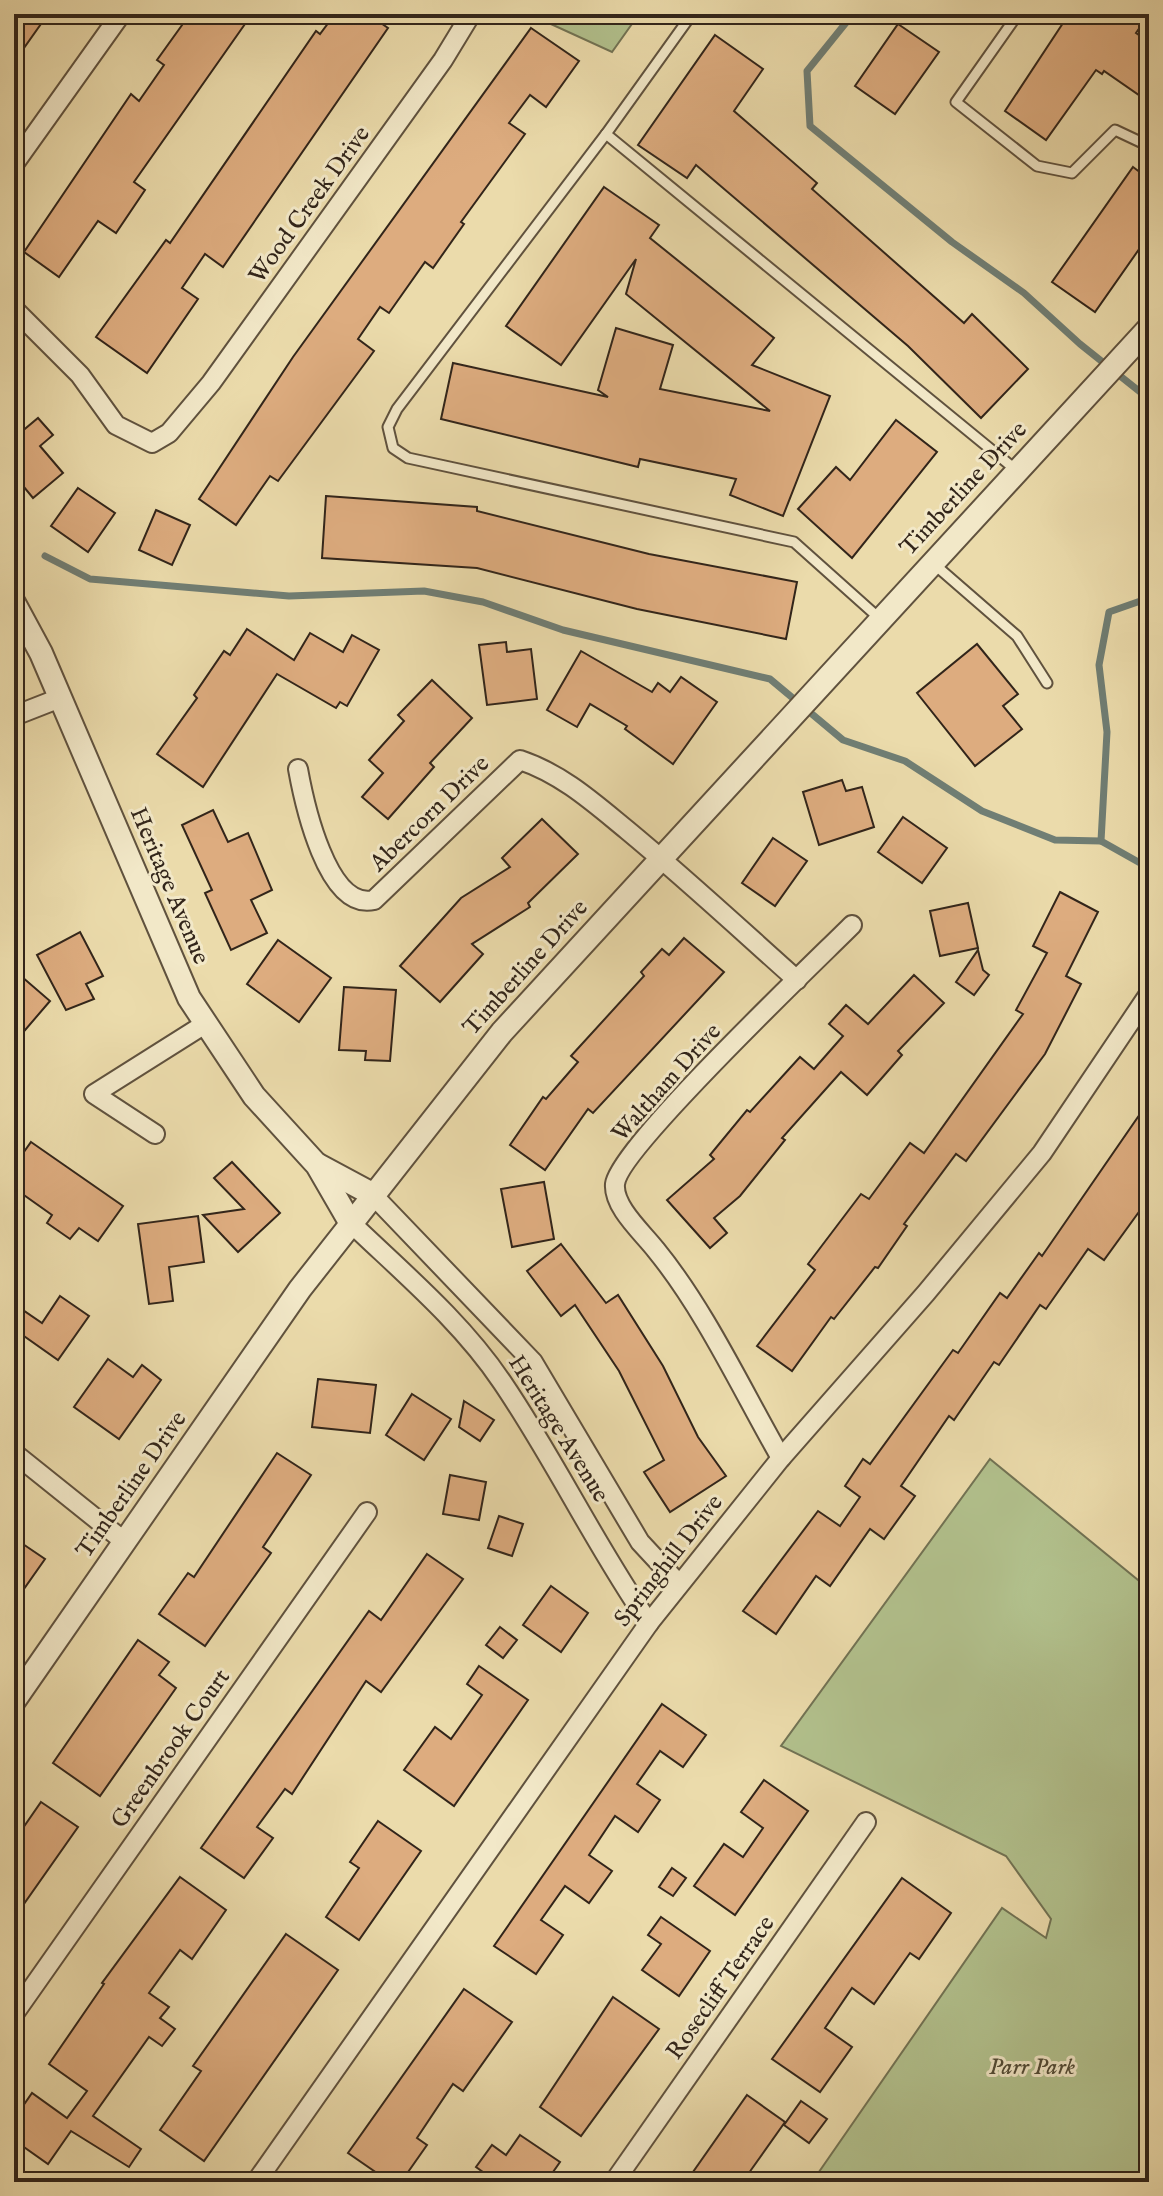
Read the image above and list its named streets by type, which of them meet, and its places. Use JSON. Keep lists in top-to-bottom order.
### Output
{
  "streets": {
    "street": [
      "Wood Creek Drive",
      "Timberline Drive",
      "Abercorn Drive",
      "Heritage Avenue",
      "Waltham Drive",
      "Springhill Drive",
      "Greenbrook Court",
      "Rosecliff Terrace"
    ]
  },
  "crossings": [
    ["Timberline Drive", "Abercorn Drive"],
    ["Timberline Drive", "Heritage Avenue"],
    ["Abercorn Drive", "Waltham Drive"],
    ["Heritage Avenue", "Springhill Drive"],
    ["Waltham Drive", "Springhill Drive"]
  ],
  "parks": ["Parr Park"]
}
